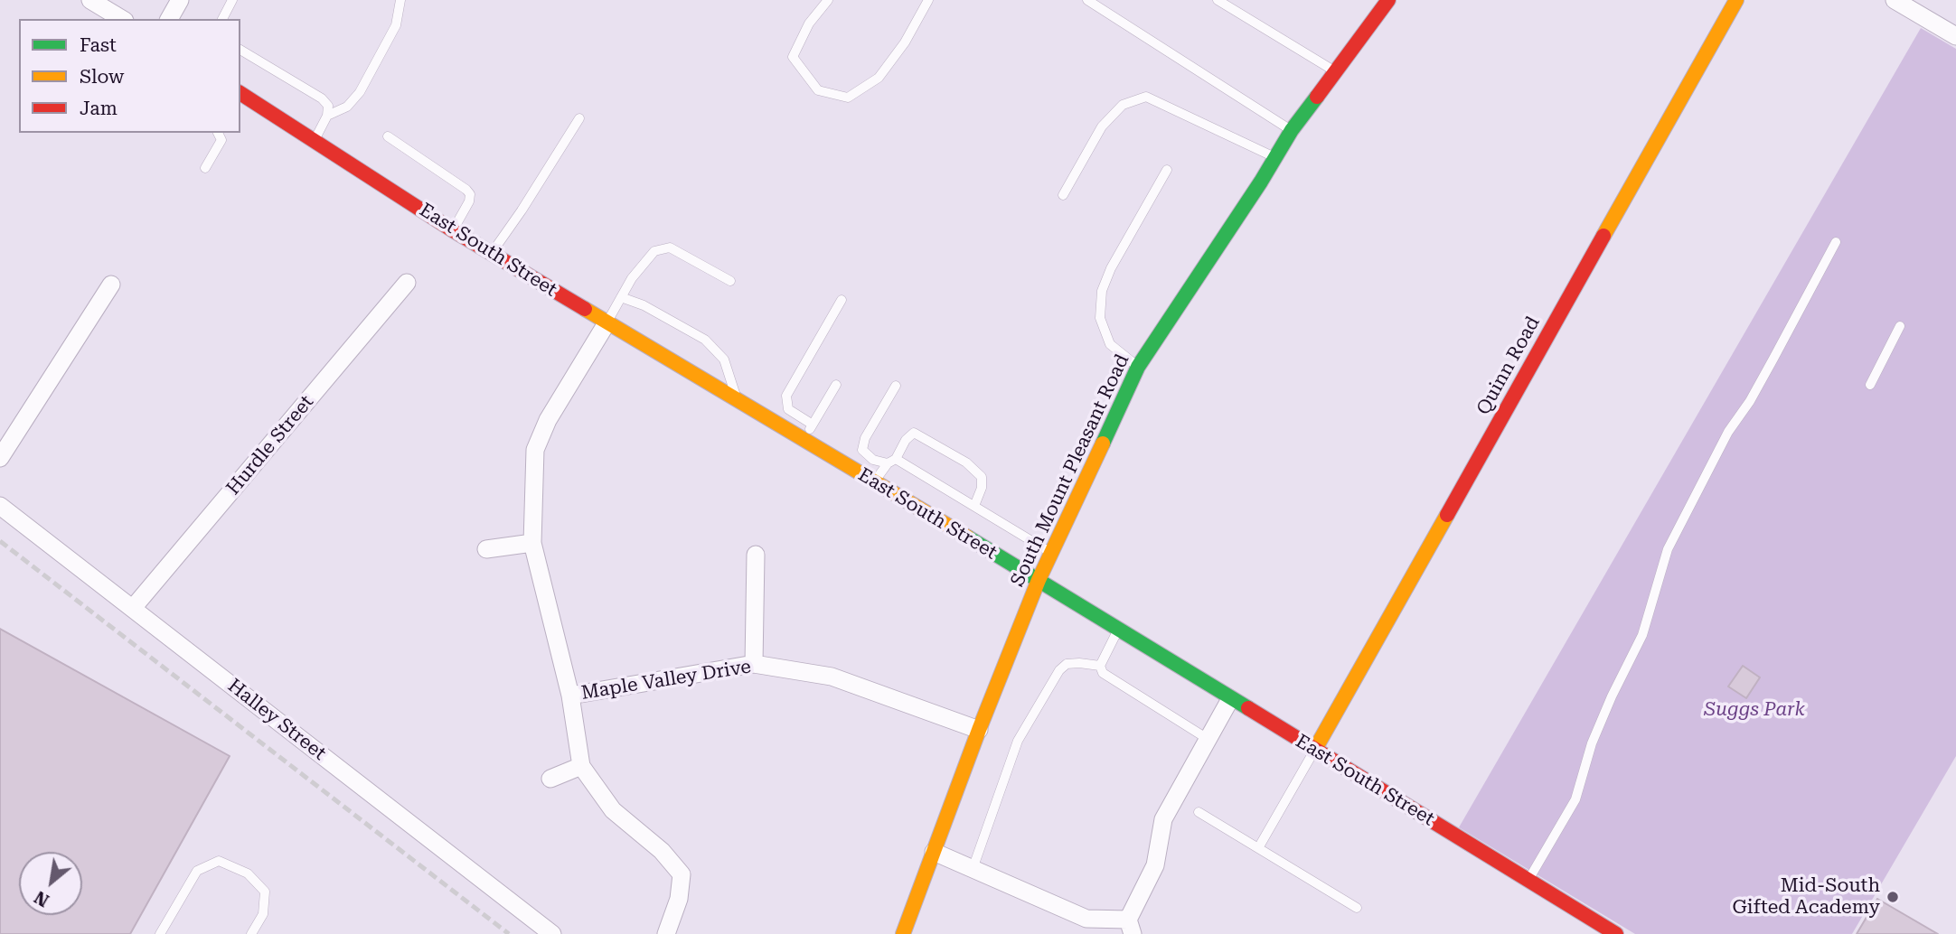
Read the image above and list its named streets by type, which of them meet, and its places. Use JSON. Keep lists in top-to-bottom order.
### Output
{
  "streets": {
    "street": [
      "East South Street",
      "Quinn Road",
      "Hurdle Street",
      "South Mount Pleasant Road",
      "Maple Valley Drive",
      "Halley Street"
    ]
  },
  "crossings": [
    ["East South Street", "Quinn Road"],
    ["East South Street", "South Mount Pleasant Road"],
    ["Hurdle Street", "Halley Street"],
    ["South Mount Pleasant Road", "Maple Valley Drive"]
  ],
  "parks": ["Suggs Park"],
  "places": ["Mid-South Gifted Academy"],
  "legend": ["Fast", "Slow", "Jam"],
  "north": "bottom left"
}
